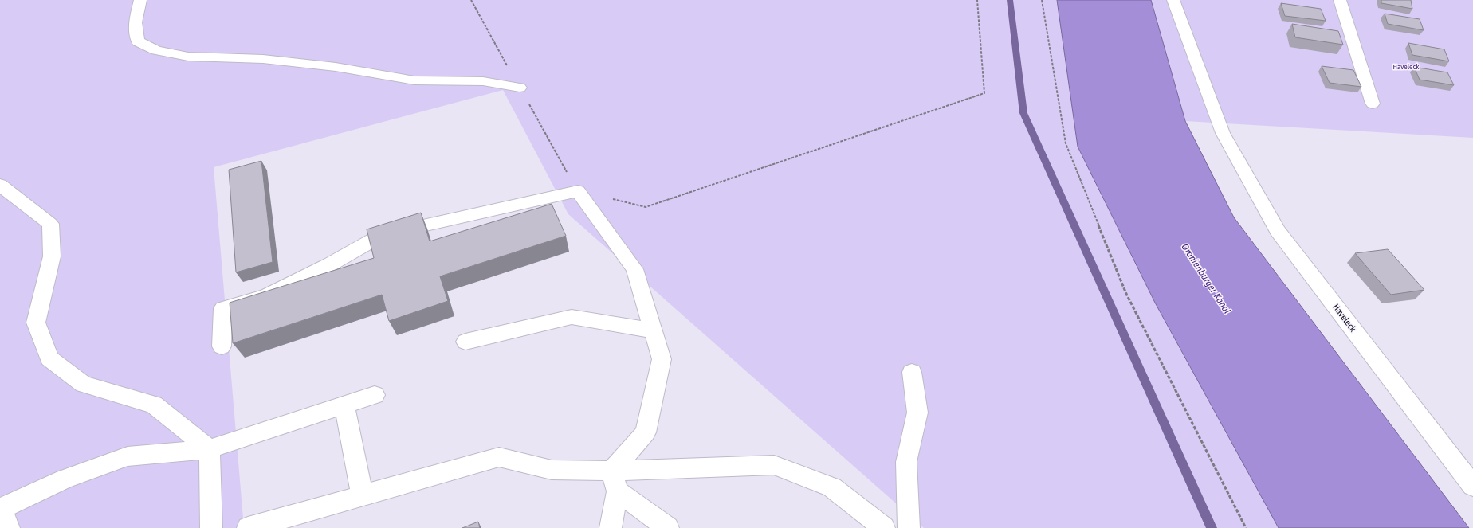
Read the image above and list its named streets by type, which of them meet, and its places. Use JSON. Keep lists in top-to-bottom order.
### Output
{
  "streets": {
    "street": ["Haveleck"]
  },
  "water": ["Oranienburger Kanal"],
  "parks": ["Haveleck"]
}
